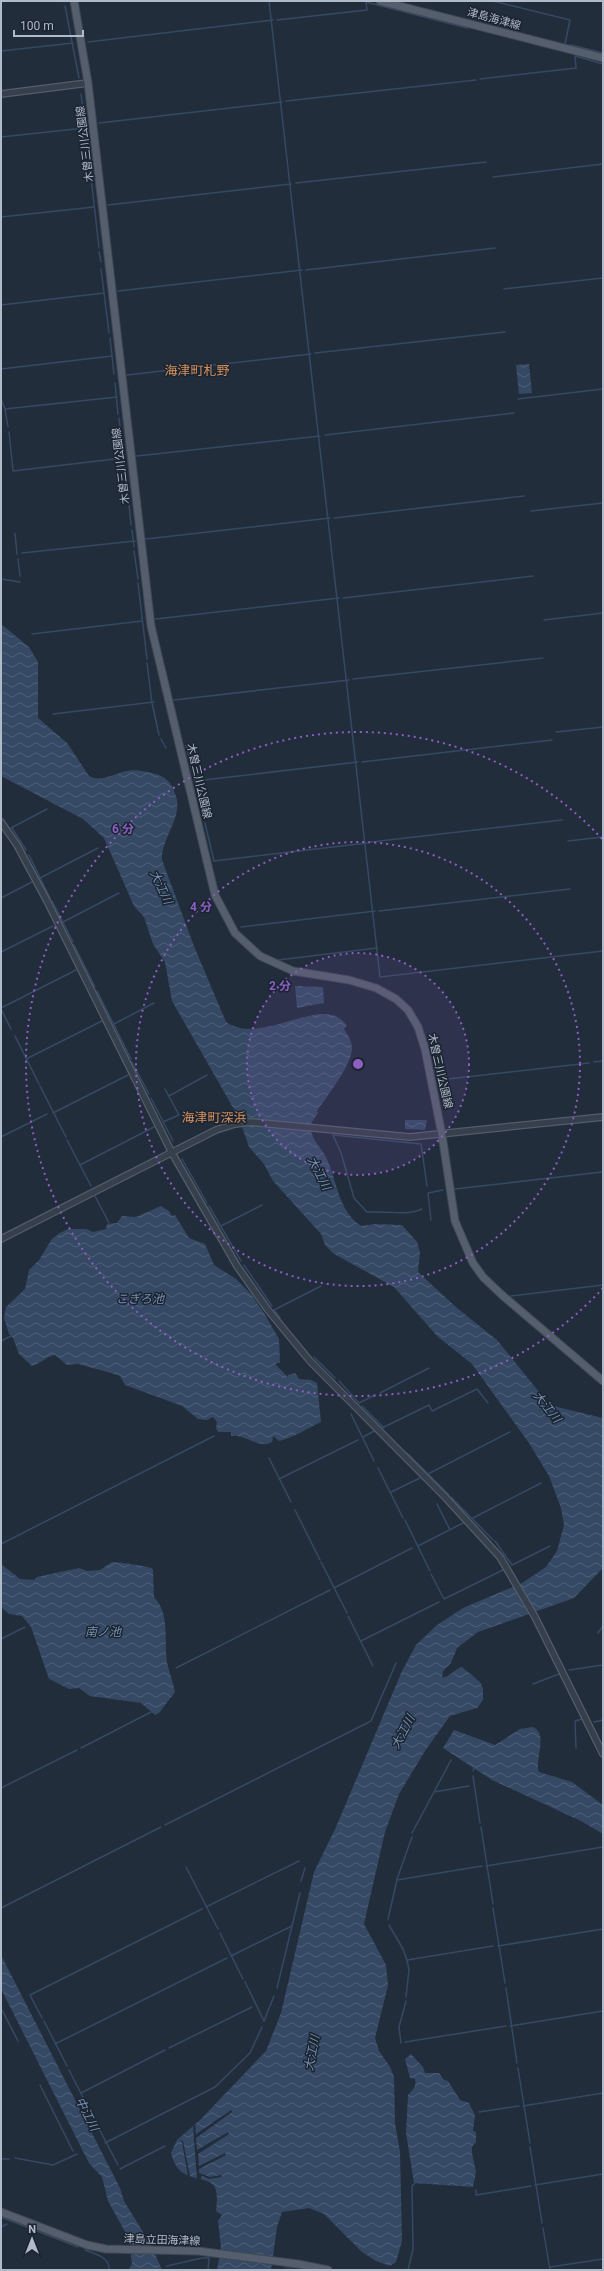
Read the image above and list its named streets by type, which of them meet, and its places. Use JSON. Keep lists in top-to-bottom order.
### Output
{
  "streets": {
    "main road": ["津島海津線", "木曽三川公園線", "津島立田海津線"]
  },
  "districts": ["海津町札野", "海津町深浜"],
  "water": [
    "大江川",
    "こぎろ池",
    "南ノ池",
    "中江川"
  ],
  "scale_bar": "100 m",
  "north": "top",
  "rings": ["6 分", "4 分", "2 分"]
}
